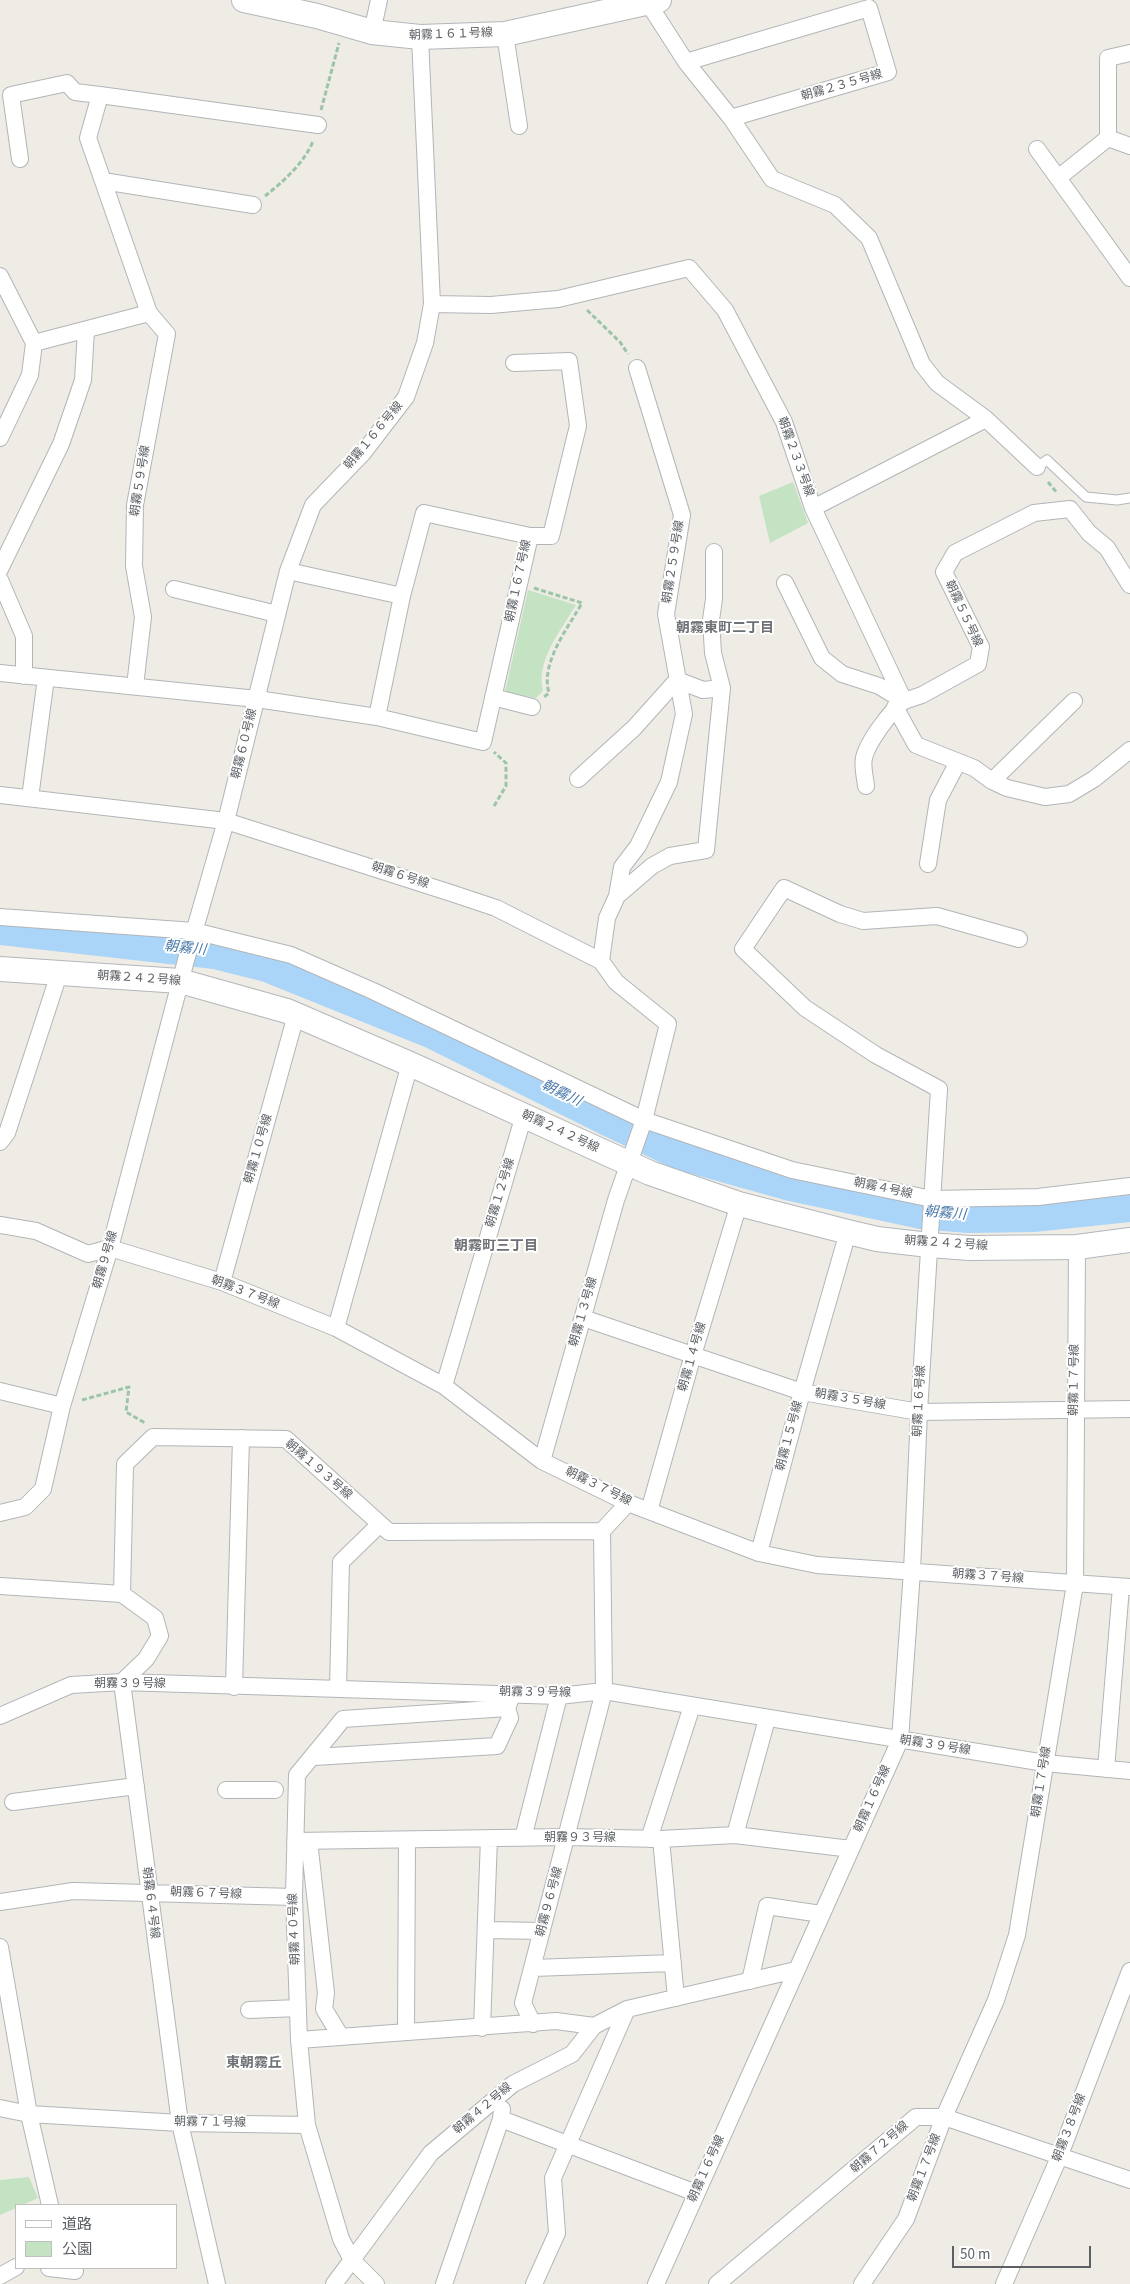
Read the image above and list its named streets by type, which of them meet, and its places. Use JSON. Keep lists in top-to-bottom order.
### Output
{
  "streets": {
    "street": [
      "朝霧１６１号線",
      "朝霧２３５号線",
      "朝霧１６６号線",
      "朝霧２３３号線",
      "朝霧５９号線",
      "朝霧２５９号線",
      "朝霧１６７号線",
      "朝霧５５号線",
      "朝霧６０号線",
      "朝霧６号線",
      "朝霧２４２号線",
      "朝霧１０号線",
      "朝霧４号線",
      "朝霧１２号線",
      "朝霧９号線",
      "朝霧３７号線",
      "朝霧１３号線",
      "朝霧１４号線",
      "朝霧１７号線",
      "朝霧３５号線",
      "朝霧１６号線",
      "朝霧１５号線",
      "朝霧１９３号線",
      "朝霧３９号線",
      "朝霧９３号線",
      "朝霧６７号線",
      "朝霧９６号線",
      "朝霧６４号線",
      "朝霧４０号線",
      "朝霧４２号線",
      "朝霧７１号線",
      "朝霧３８号線",
      "朝霧７２号線"
    ]
  },
  "crossings": [
    ["朝霧１６１号線", "朝霧１６６号線"],
    ["朝霧１６６号線", "朝霧６０号線"],
    ["朝霧５９号線", "朝霧６０号線"],
    ["朝霧６０号線", "朝霧６号線"],
    ["朝霧６０号線", "朝霧２４２号線"],
    ["朝霧６０号線", "朝霧４号線"],
    ["朝霧６０号線", "朝霧９号線"],
    ["朝霧６号線", "朝霧４号線"],
    ["朝霧６号線", "朝霧１３号線"],
    ["朝霧２４２号線", "朝霧１０号線"],
    ["朝霧２４２号線", "朝霧１２号線"],
    ["朝霧２４２号線", "朝霧９号線"],
    ["朝霧２４２号線", "朝霧１３号線"],
    ["朝霧２４２号線", "朝霧１４号線"],
    ["朝霧２４２号線", "朝霧１７号線"],
    ["朝霧２４２号線", "朝霧１６号線"],
    ["朝霧２４２号線", "朝霧１５号線"],
    ["朝霧１０号線", "朝霧３７号線"],
    ["朝霧４号線", "朝霧１３号線"],
    ["朝霧４号線", "朝霧１６号線"],
    ["朝霧１２号線", "朝霧３７号線"],
    ["朝霧９号線", "朝霧３７号線"],
    ["朝霧３７号線", "朝霧１３号線"],
    ["朝霧３７号線", "朝霧１４号線"],
    ["朝霧３７号線", "朝霧１７号線"],
    ["朝霧３７号線", "朝霧１６号線"],
    ["朝霧３７号線", "朝霧１５号線"],
    ["朝霧１３号線", "朝霧３５号線"],
    ["朝霧１４号線", "朝霧３５号線"],
    ["朝霧１７号線", "朝霧３５号線"],
    ["朝霧１７号線", "朝霧３９号線"],
    ["朝霧１７号線", "朝霧７２号線"],
    ["朝霧３５号線", "朝霧１６号線"],
    ["朝霧３５号線", "朝霧１５号線"],
    ["朝霧１６号線", "朝霧３９号線"],
    ["朝霧１６号線", "朝霧９３号線"],
    ["朝霧１６号線", "朝霧４２号線"],
    ["朝霧１９３号線", "朝霧９６号線"],
    ["朝霧３９号線", "朝霧９６号線"],
    ["朝霧３９号線", "朝霧６４号線"],
    ["朝霧３９号線", "朝霧４０号線"],
    ["朝霧９３号線", "朝霧９６号線"],
    ["朝霧９３号線", "朝霧４０号線"],
    ["朝霧６７号線", "朝霧６４号線"],
    ["朝霧６７号線", "朝霧４０号線"],
    ["朝霧６４号線", "朝霧７１号線"],
    ["朝霧３８号線", "朝霧７２号線"]
  ],
  "districts": ["朝霧東町二丁目", "朝霧町三丁目", "東朝霧丘"],
  "water": ["朝霧川"],
  "legend": ["道路", "公園"],
  "scale_bar": "50 m"
}
